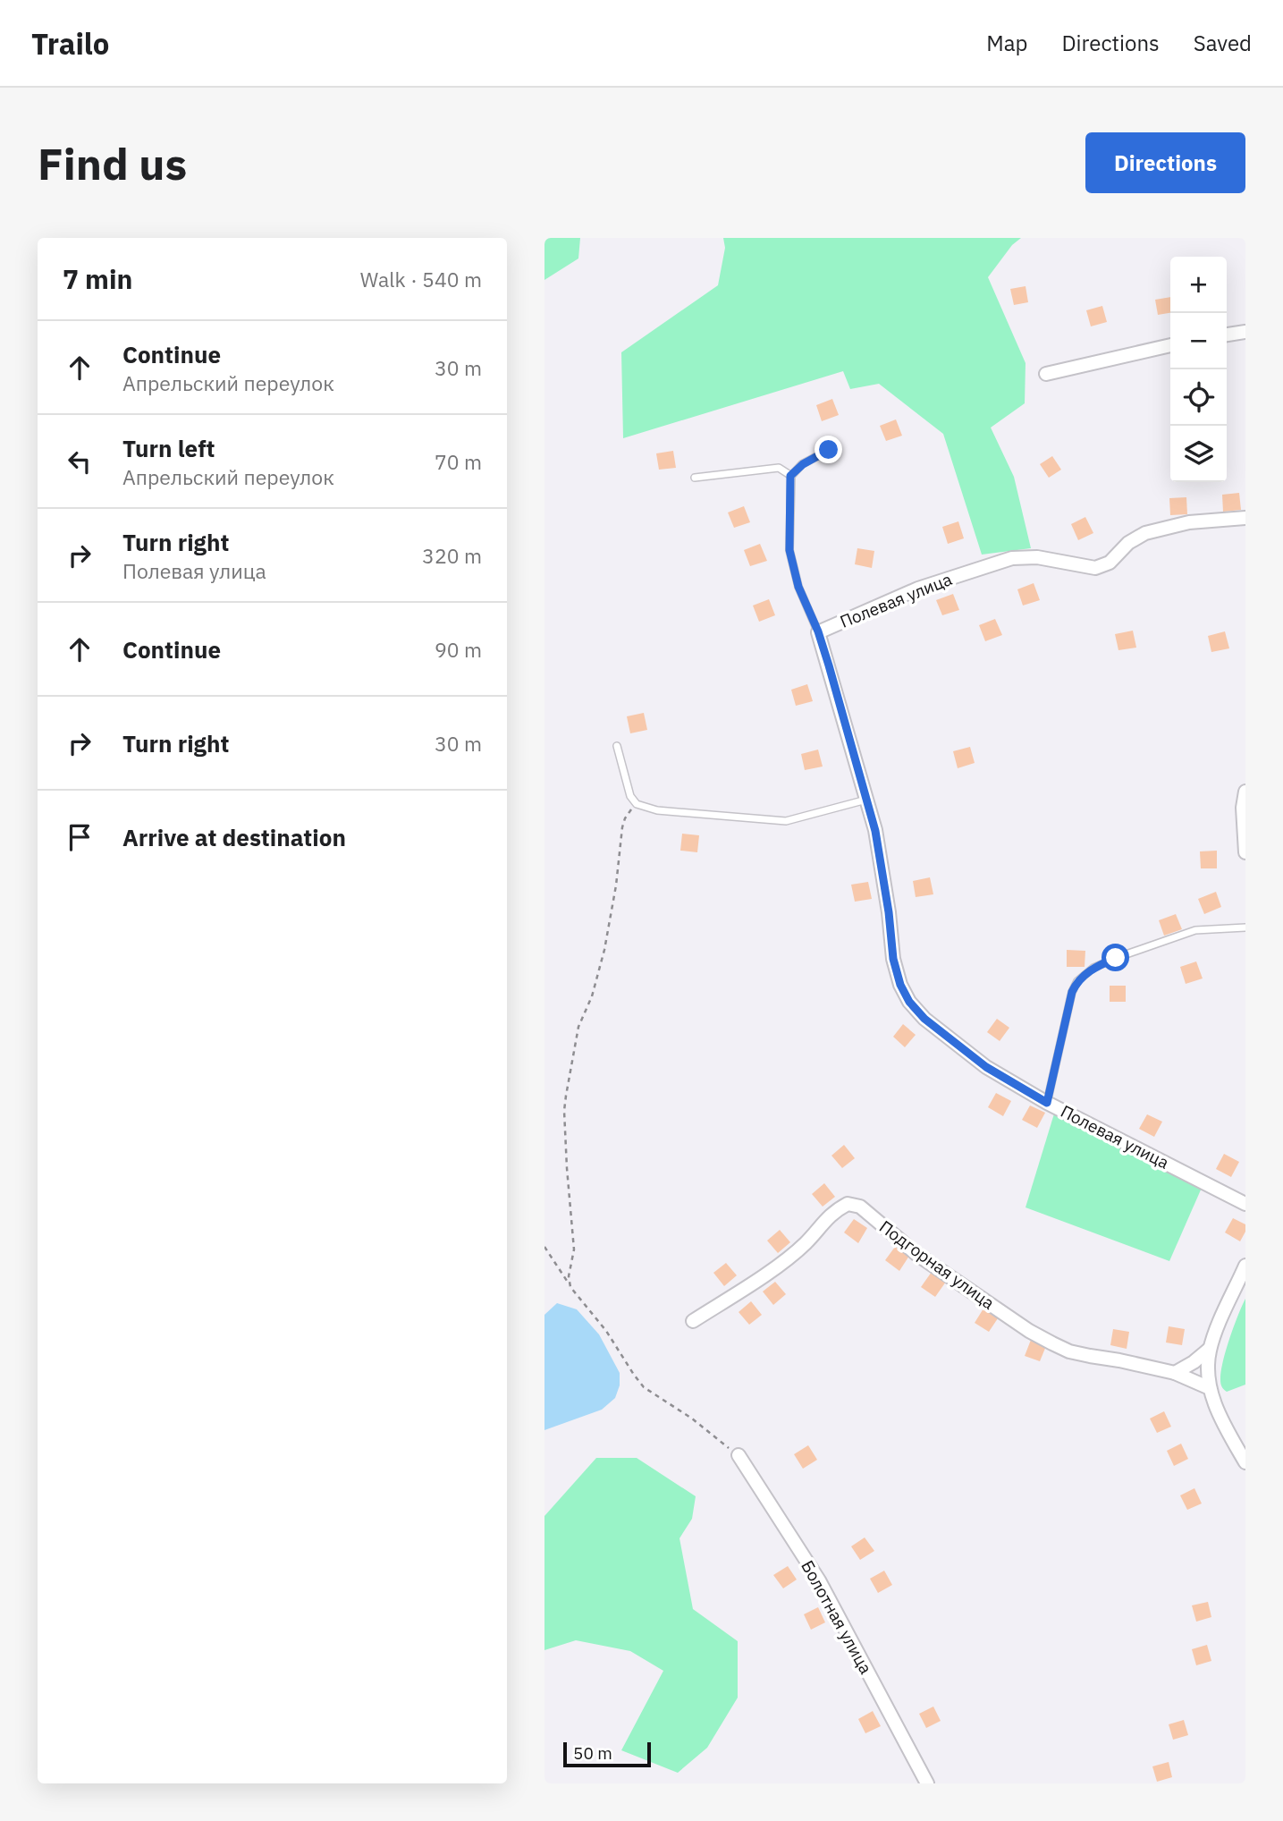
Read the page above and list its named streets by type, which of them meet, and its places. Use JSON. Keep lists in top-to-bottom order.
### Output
{
  "streets": {
    "street": ["Полевая улица", "Подгорная улица", "Болотная улица"]
  },
  "scale_bar": "50 m",
  "page": {
    "header": "Trailo",
    "nav": ["Map", "Directions", "Saved"],
    "buttons": "Directions",
    "title": "Find us",
    "heading": ["7 min", "Walk · 540 m"],
    "map_buttons": ["+", "−"],
    "list": [
      ["Continue", "Апрельский переулок", "30 m"],
      ["Turn left", "Апрельский переулок", "70 m"],
      ["Turn right", "Полевая улица", "320 m"],
      ["Continue", "90 m"],
      ["Turn right", "30 m"],
      "Arrive at destination"
    ],
    "scale": "50 m"
  }
}
